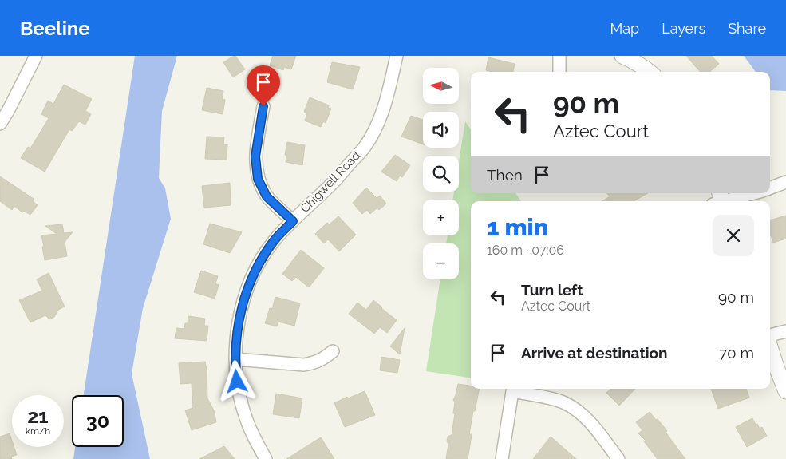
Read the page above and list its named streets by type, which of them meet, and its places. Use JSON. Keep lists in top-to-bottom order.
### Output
{
  "streets": {
    "street": ["Chigwell Road"]
  },
  "north": "left",
  "page": {
    "header": "Beeline",
    "nav": ["Map", "Layers", "Share"],
    "map_buttons": ["+", "−"],
    "turn": ["90 m", "Aztec Court"],
    "then": "Then",
    "heading": ["1 min", "160 m · 07:06"],
    "list": [
      {
        "name": "Turn left",
        "note": "Aztec Court",
        "value": "90 m"
      },
      {
        "name": "Arrive at destination",
        "value": "70 m"
      }
    ],
    "speed": "21 km/h",
    "limit": "30"
  }
}
